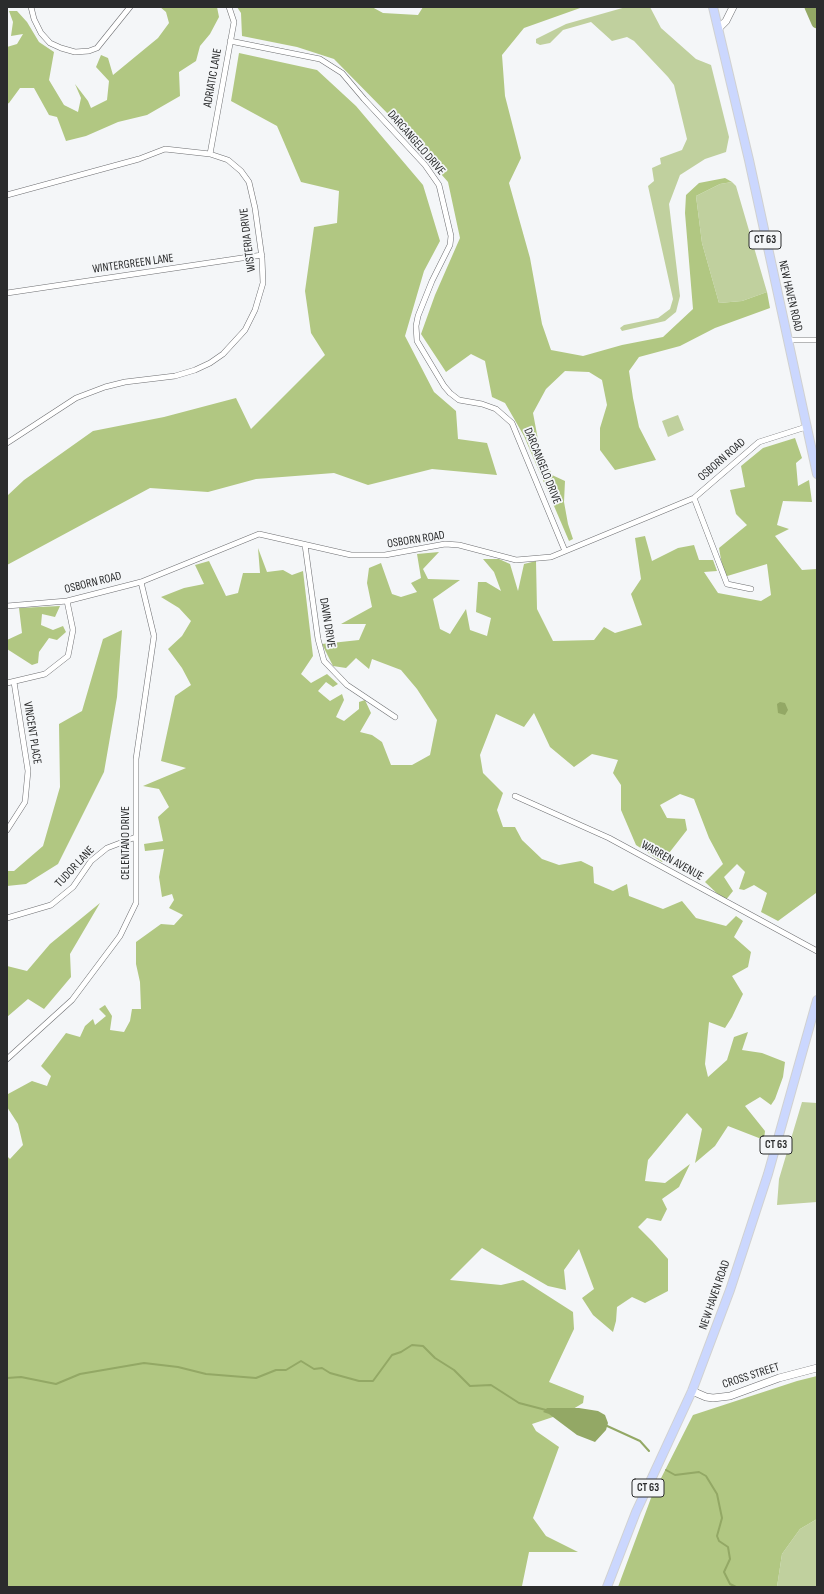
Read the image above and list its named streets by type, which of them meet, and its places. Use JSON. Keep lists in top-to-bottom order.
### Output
{
  "streets": {
    "main road": ["CT 63", "NEW HAVEN ROAD"],
    "street": [
      "ADRIATIC LANE",
      "DARCANGELO DRIVE",
      "WISTERIA DRIVE",
      "WINTERGREEN LANE",
      "OSBORN ROAD",
      "DAVIN DRIVE",
      "VINCENT PLACE",
      "CELENTANO DRIVE",
      "WARREN AVENUE",
      "TUDOR LANE",
      "CROSS STREET"
    ]
  },
  "crossings": [
    ["ADRIATIC LANE", "DARCANGELO DRIVE"],
    ["ADRIATIC LANE", "WISTERIA DRIVE"],
    ["DARCANGELO DRIVE", "OSBORN ROAD"],
    ["WISTERIA DRIVE", "WINTERGREEN LANE"],
    ["NEW HAVEN ROAD", "OSBORN ROAD"],
    ["NEW HAVEN ROAD", "CROSS STREET"],
    ["OSBORN ROAD", "DAVIN DRIVE"],
    ["OSBORN ROAD", "CELENTANO DRIVE"],
    ["CELENTANO DRIVE", "TUDOR LANE"]
  ]
}
